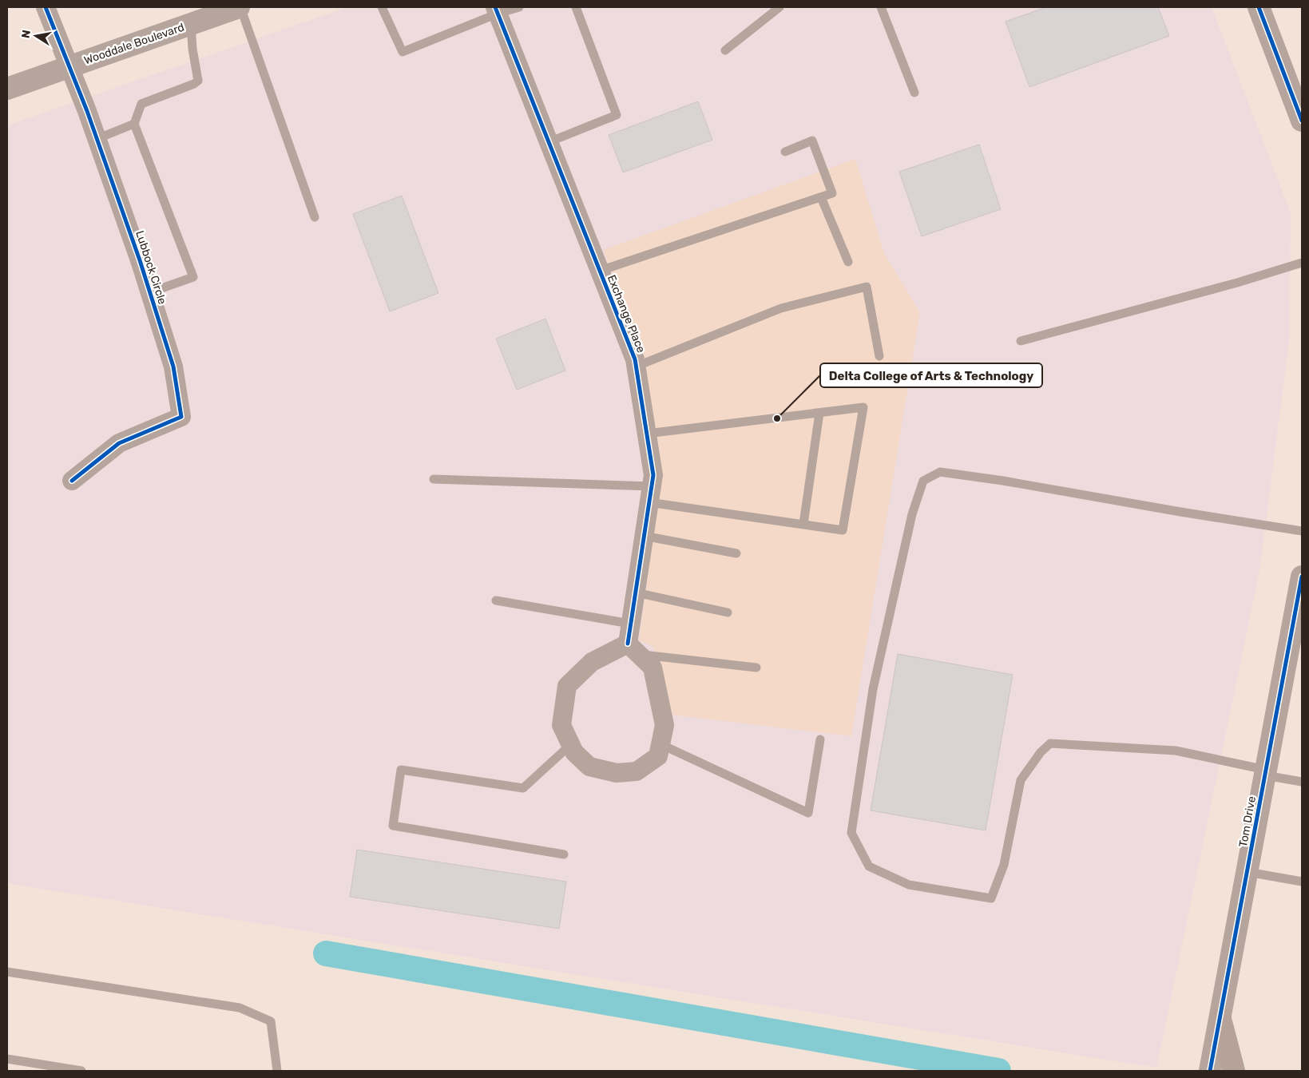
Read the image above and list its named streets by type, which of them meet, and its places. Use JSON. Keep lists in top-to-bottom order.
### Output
{
  "streets": {
    "street": [
      "Wooddale Boulevard",
      "Lubbock Circle",
      "Exchange Place",
      "Tom Drive"
    ]
  },
  "crossings": [
    ["Wooddale Boulevard", "Lubbock Circle"]
  ],
  "places": ["Delta College of Arts & Technology"],
  "north": "left"
}
